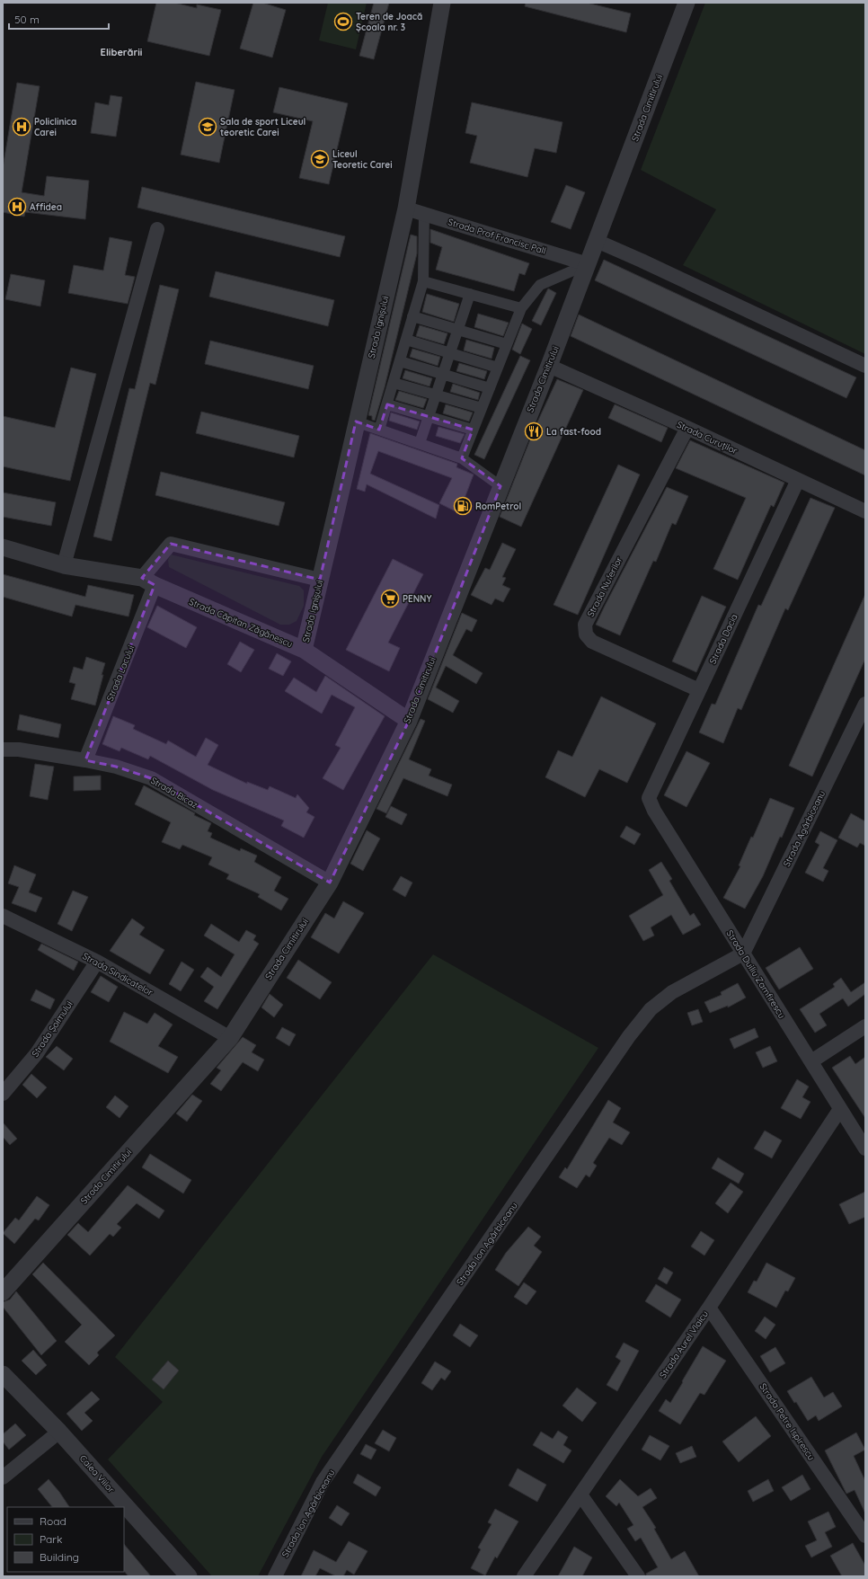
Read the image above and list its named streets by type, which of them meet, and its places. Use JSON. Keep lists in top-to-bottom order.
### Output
{
  "streets": {
    "street": [
      "Strada Cimitirului",
      "Strada Prof Francisc Pall",
      "Strada Ignișului",
      "Strada Curuților",
      "Strada Nuferilor",
      "Strada Căpitan Zăgănescu",
      "Strada Dacia",
      "Strada Lacului",
      "Strada Bicaz",
      "Strada Agârbiceanu",
      "Strada Sindicatelor",
      "Strada Duiliu Zamfirescu",
      "Strada Șoimului",
      "Strada Ion Agârbiceanu",
      "Strada Aurel Vlaicu",
      "Strada Petre Ispirescu",
      "Calea Viilor"
    ]
  },
  "crossings": [
    ["Strada Cimitirului", "Strada Prof Francisc Pall"],
    ["Strada Cimitirului", "Strada Curuților"],
    ["Strada Cimitirului", "Strada Căpitan Zăgănescu"],
    ["Strada Cimitirului", "Strada Bicaz"],
    ["Strada Cimitirului", "Strada Sindicatelor"],
    ["Strada Prof Francisc Pall", "Strada Ignișului"],
    ["Strada Ignișului", "Strada Căpitan Zăgănescu"],
    ["Strada Curuților", "Strada Nuferilor"],
    ["Strada Curuților", "Strada Dacia"],
    ["Strada Nuferilor", "Strada Dacia"],
    ["Strada Căpitan Zăgănescu", "Strada Lacului"],
    ["Strada Dacia", "Strada Duiliu Zamfirescu"],
    ["Strada Lacului", "Strada Bicaz"],
    ["Strada Agârbiceanu", "Strada Duiliu Zamfirescu"],
    ["Strada Agârbiceanu", "Strada Ion Agârbiceanu"],
    ["Strada Sindicatelor", "Strada Șoimului"],
    ["Strada Duiliu Zamfirescu", "Strada Ion Agârbiceanu"],
    ["Strada Duiliu Zamfirescu", "Strada Aurel Vlaicu"],
    ["Strada Aurel Vlaicu", "Strada Petre Ispirescu"]
  ],
  "districts": ["Eliberării"],
  "places": {
    "sports": ["Teren de Joacă Școala nr. 3"],
    "hospital": ["Policlinica Carei", "Affidea"],
    "school or university": ["Sala de sport Liceul teoretic Carei", "Liceul Teoretic Carei"],
    "restaurant": ["La fast-food"],
    "fuel station": ["RomPetrol"],
    "supermarket": ["PENNY"]
  },
  "legend": ["Road", "Park", "Building"],
  "scale_bar": "50 m"
}
